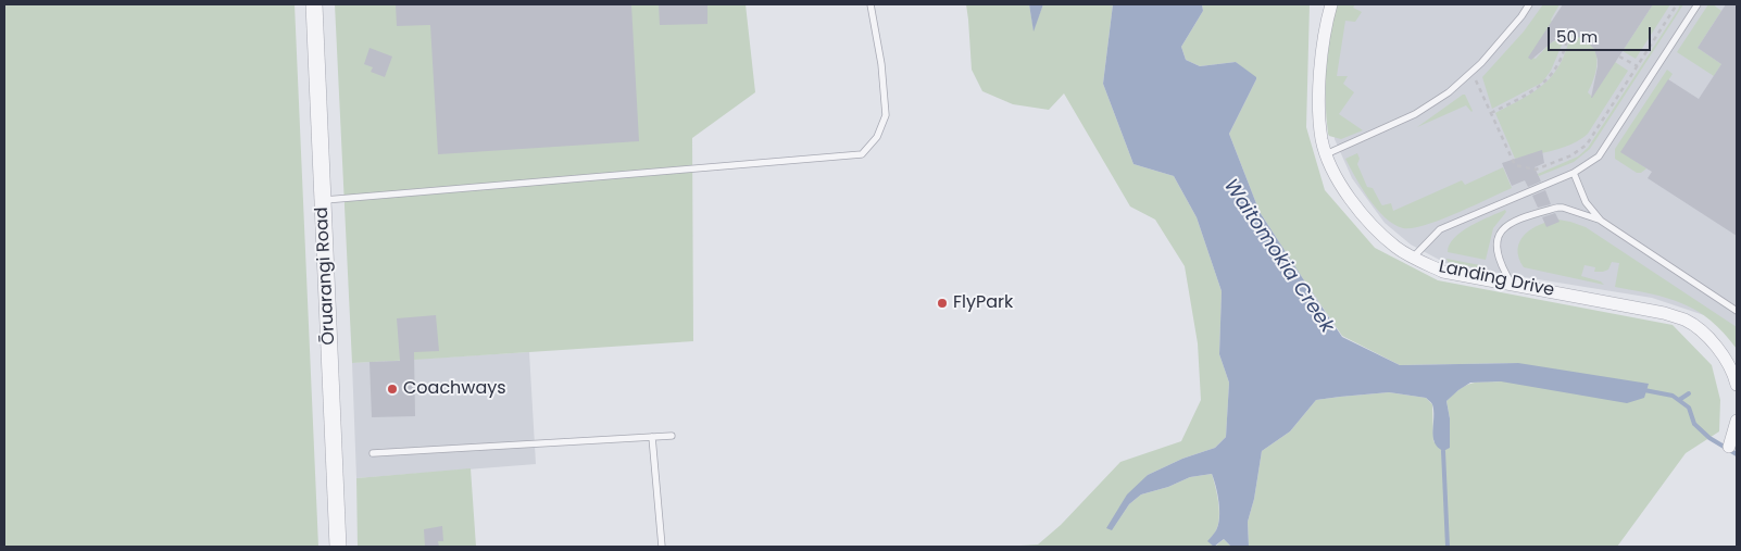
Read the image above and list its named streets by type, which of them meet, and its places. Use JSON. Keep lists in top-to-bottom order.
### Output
{
  "streets": {
    "street": ["Ōruarangi Road", "Landing Drive"]
  },
  "water": ["Waitomokia Creek"],
  "places": ["FlyPark", "Coachways"],
  "scale_bar": "50 m"
}
